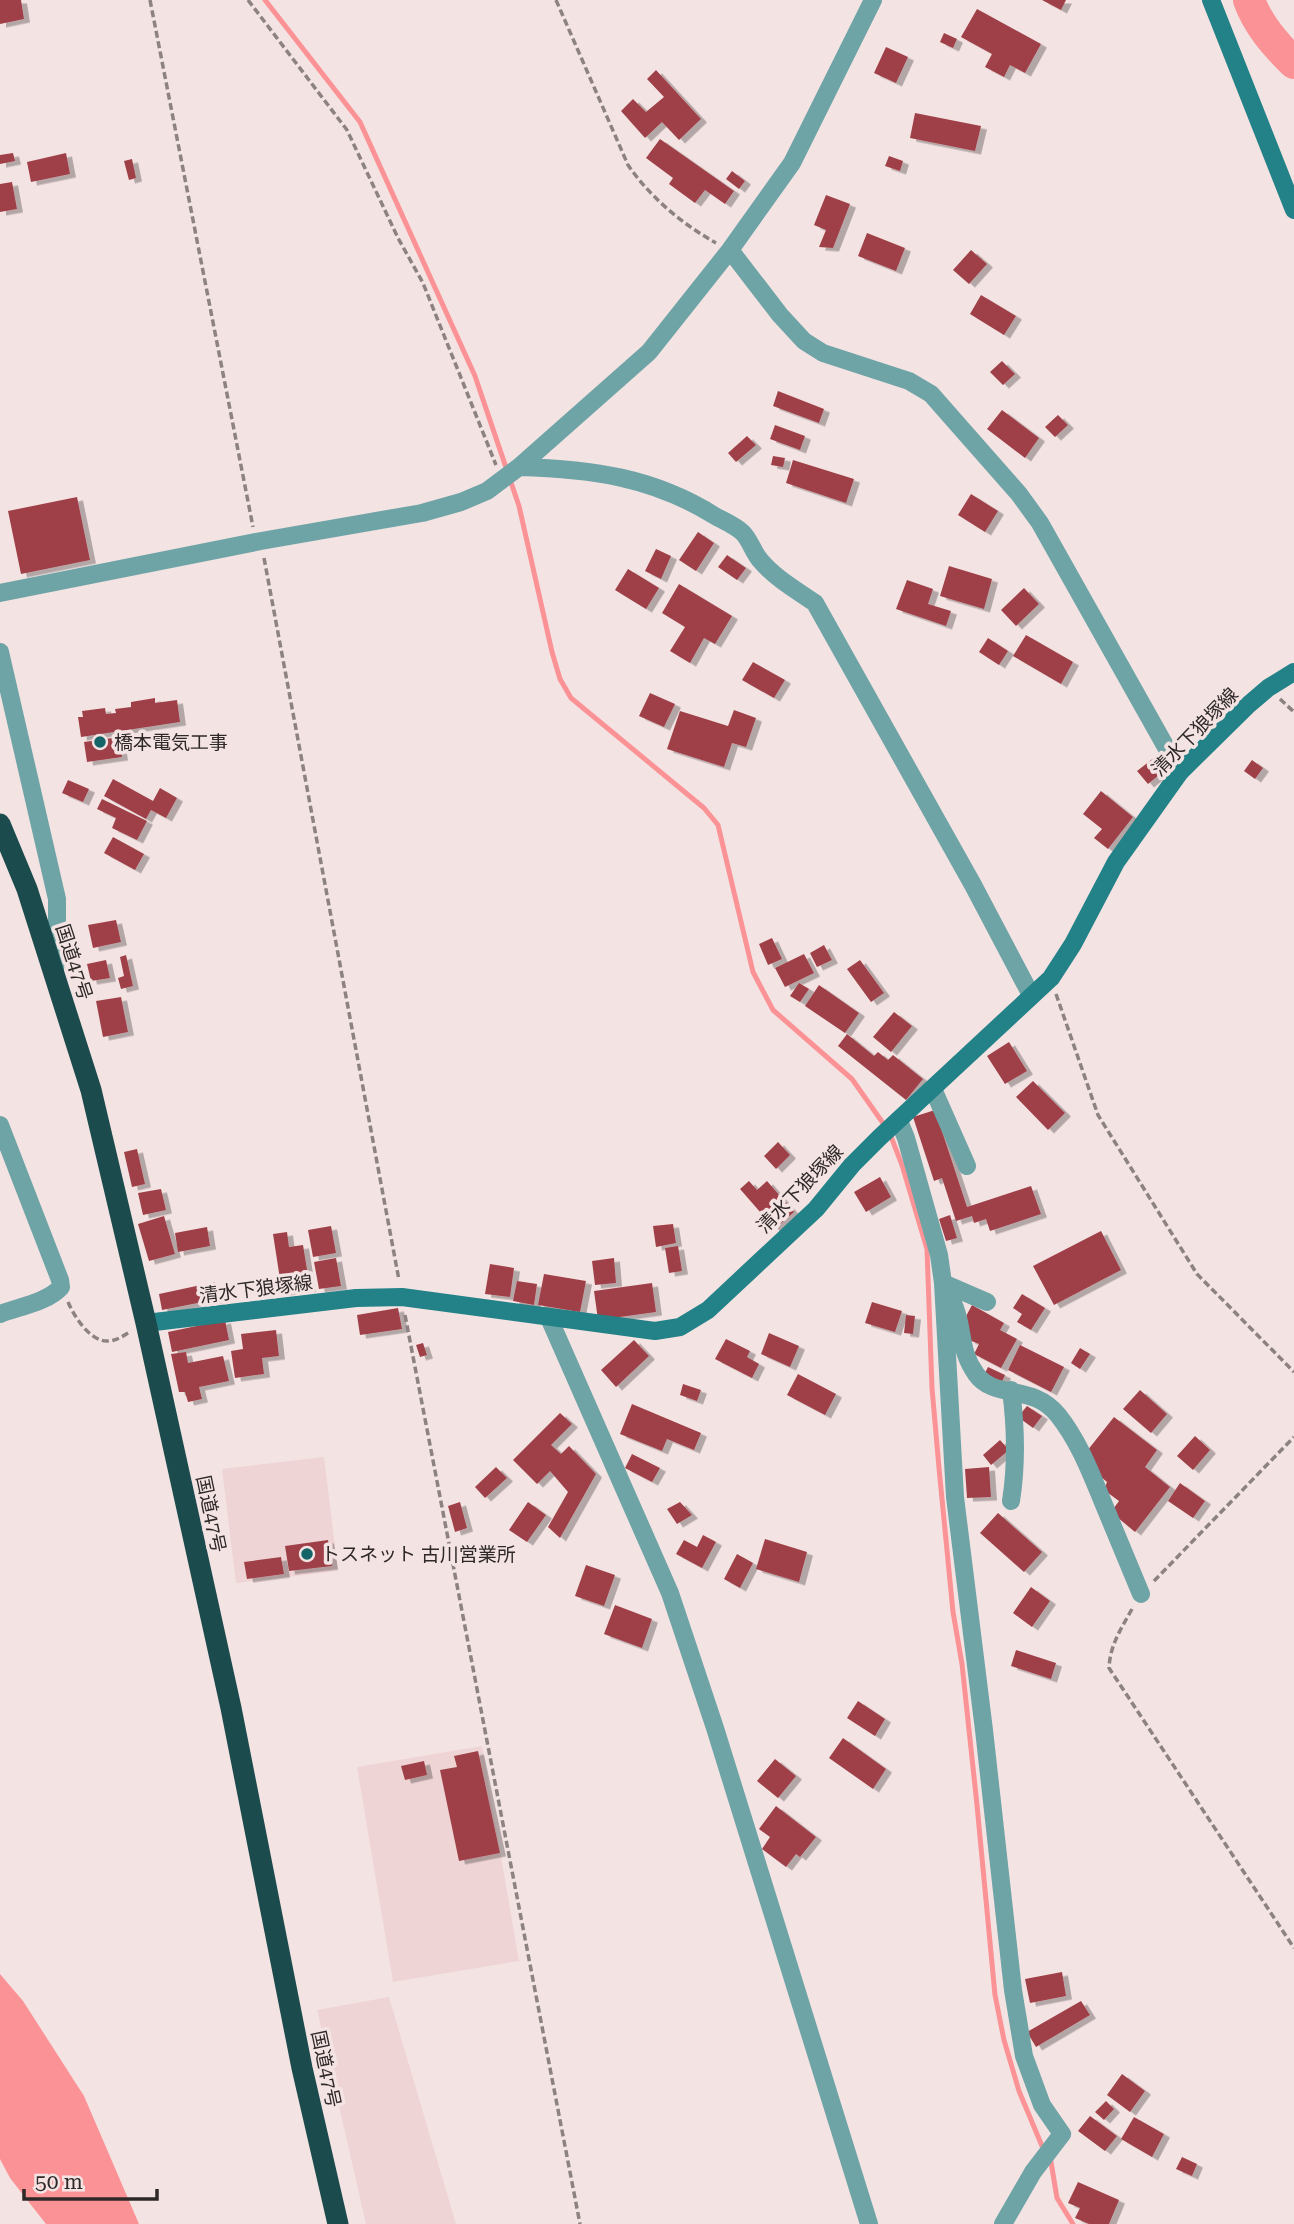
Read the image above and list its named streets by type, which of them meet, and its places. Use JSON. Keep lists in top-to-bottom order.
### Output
{
  "streets": {
    "highway": ["国道47号"],
    "main road": ["清水下狼塚線"]
  },
  "crossings": [
    ["清水下狼塚線", "国道47号"]
  ],
  "places": ["橋本電気工事", "トスネット 古川営業所"],
  "scale_bar": "50 m"
}
